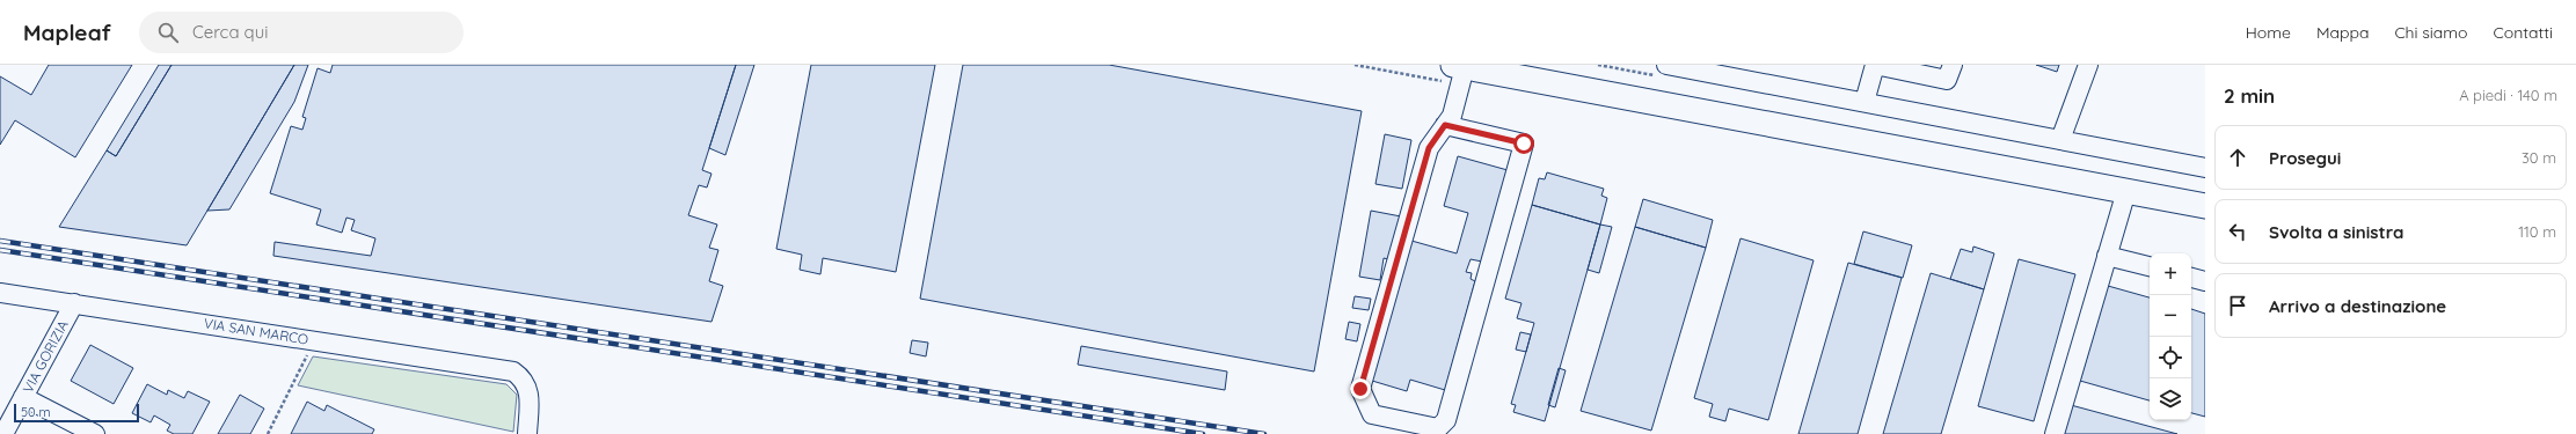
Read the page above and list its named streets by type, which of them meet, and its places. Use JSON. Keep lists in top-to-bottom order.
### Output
{
  "streets": {
    "street": ["VIA SAN MARCO", "VIA GORIZIA"]
  },
  "crossings": [
    ["VIA SAN MARCO", "VIA GORIZIA"]
  ],
  "scale_bar": "50 m",
  "page": {
    "header": "Mapleaf",
    "search": "Cerca qui",
    "nav": [
      "Home",
      "Mappa",
      "Chi siamo",
      "Contatti"
    ],
    "heading": ["2 min", "A piedi · 140 m"],
    "list": [
      ["Prosegui", "30 m"],
      ["Svolta a sinistra", "110 m"],
      "Arrivo a destinazione"
    ],
    "map_buttons": ["+", "−"],
    "scale": "50 m"
  }
}
